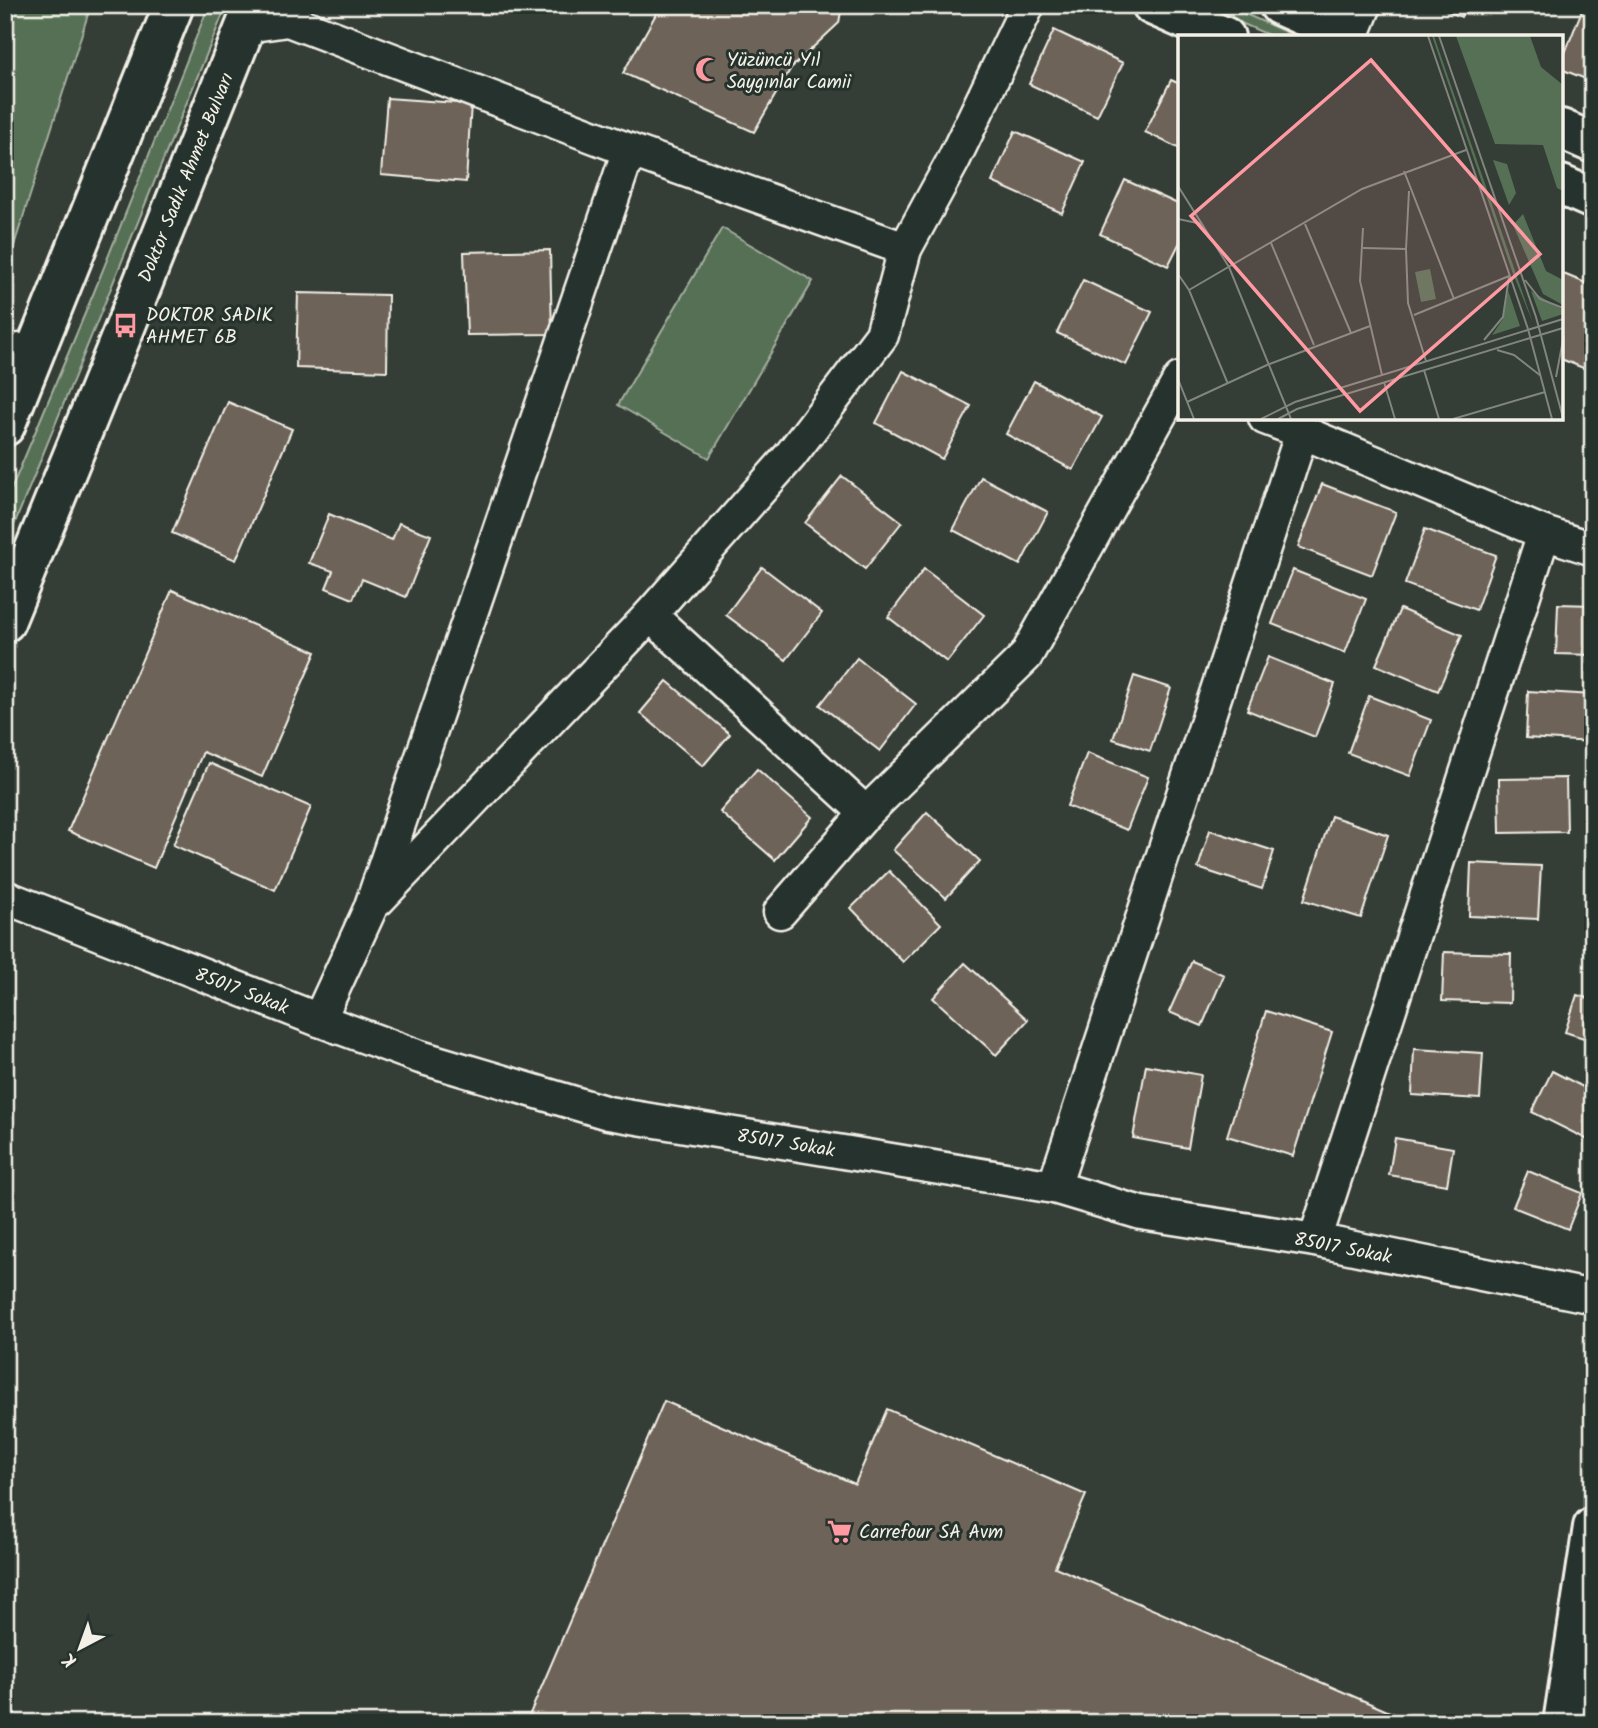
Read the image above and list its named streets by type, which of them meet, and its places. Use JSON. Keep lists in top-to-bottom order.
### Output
{
  "streets": {
    "main road": ["Doktor Sadık Ahmet Bulvarı"],
    "street": ["85017 Sokak"]
  },
  "places": {
    "mosque": ["Yüzüncü Yıl Saygınlar Camii"],
    "bus stop": ["DOKTOR SADIK AHMET 6B"],
    "supermarket": ["Carrefour SA Avm"]
  },
  "north": "bottom left"
}
